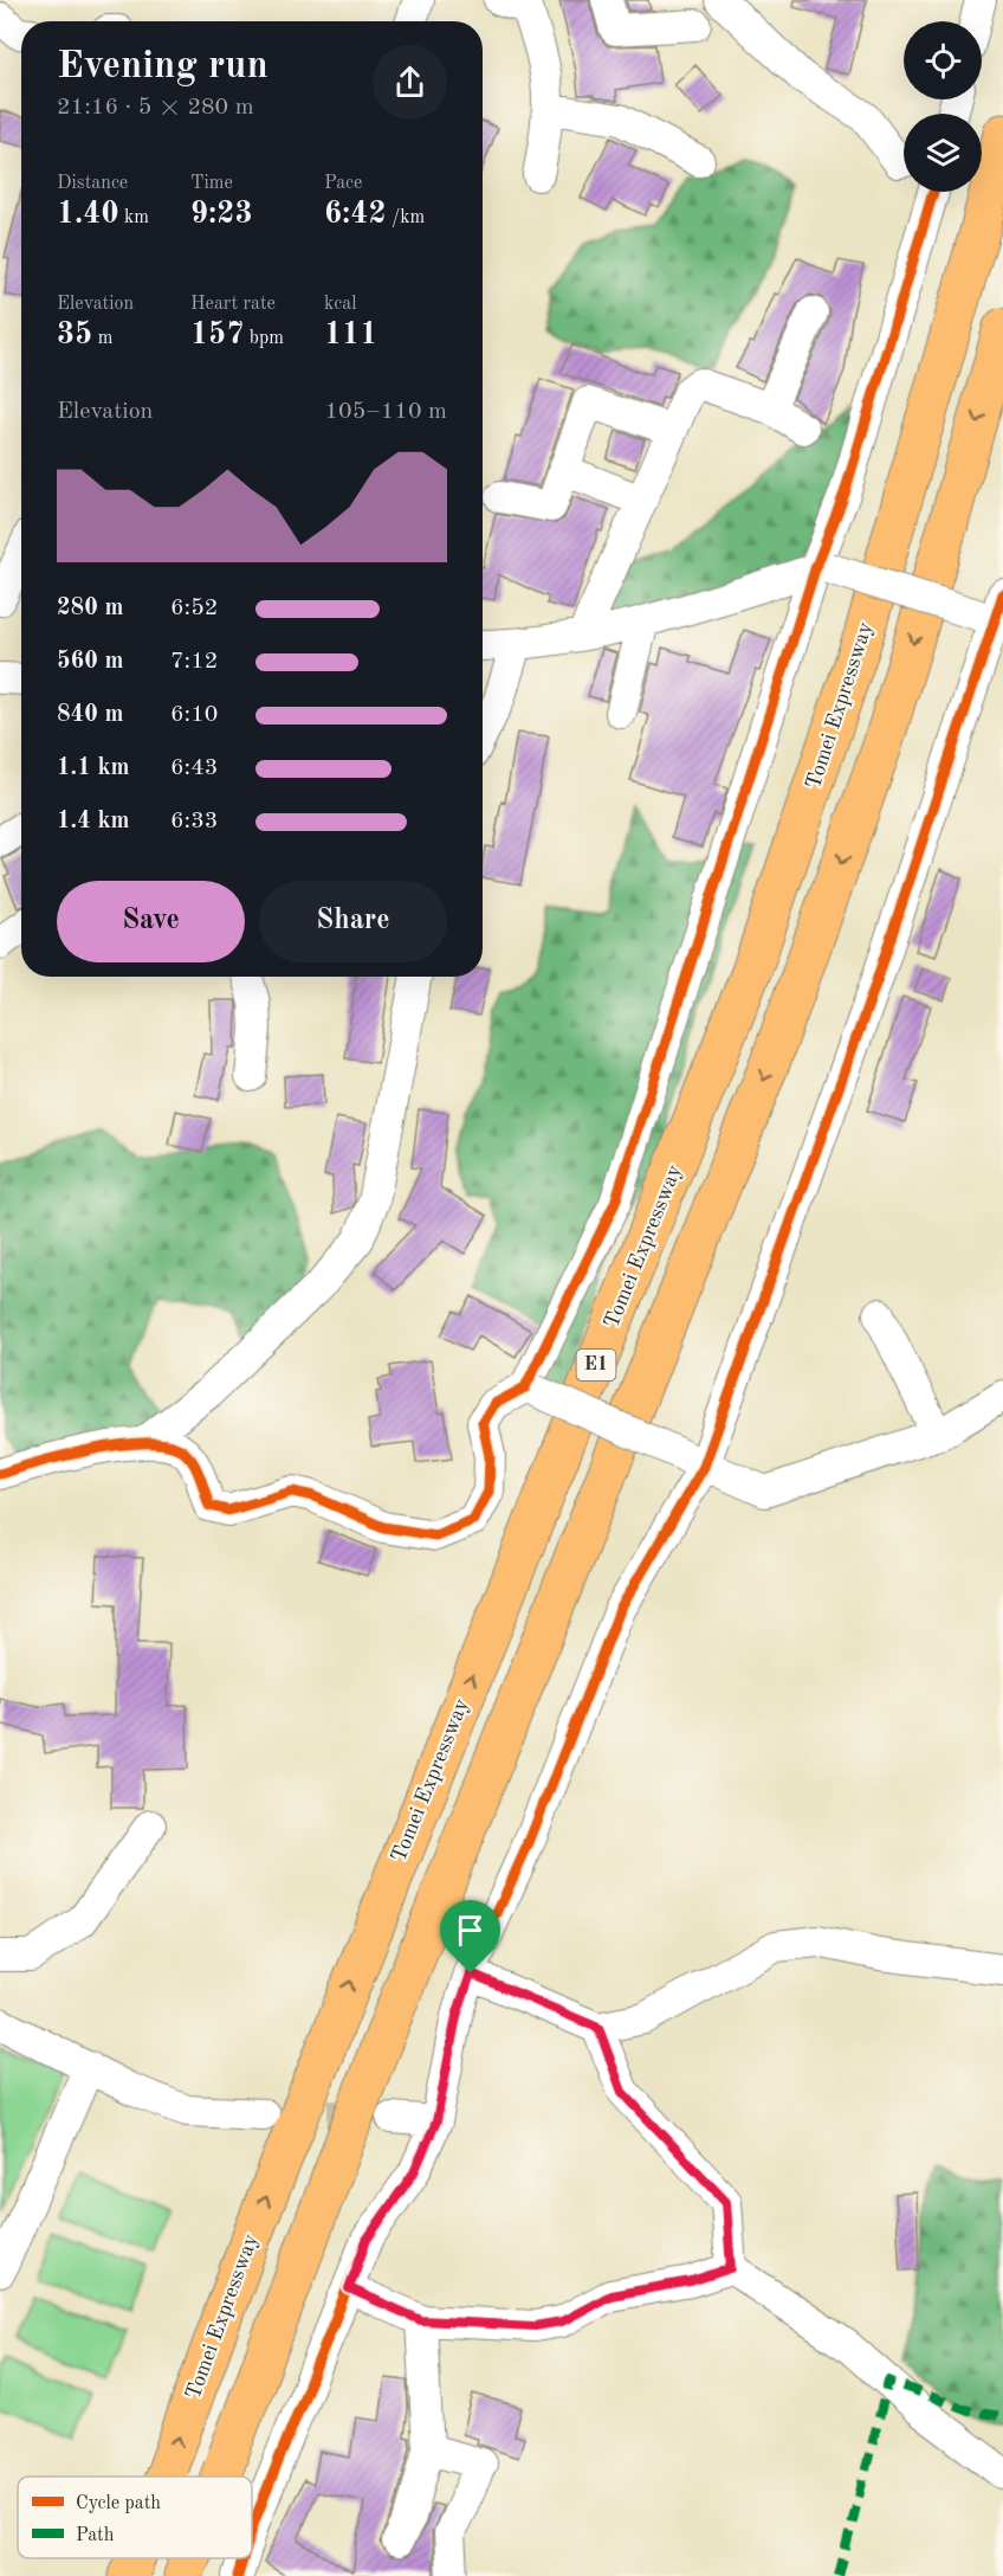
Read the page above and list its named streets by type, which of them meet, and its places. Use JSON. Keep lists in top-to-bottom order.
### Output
{
  "streets": {
    "highway": ["Tomei Expressway", "E1"]
  },
  "legend": ["Cycle path", "Path"],
  "page": {
    "heading": ["Evening run", "21:16 · 5 × 280 m"],
    "stats": [
      ["Distance", "1.40 km"],
      ["Time", "9:23"],
      ["Pace", "6:42 /km"],
      ["Elevation", "35 m"],
      ["Heart rate", "157 bpm"],
      ["kcal", "111"]
    ],
    "chart": ["Elevation", "105–110 m"],
    "list": [
      {
        "name": "280 m",
        "note": "6:52"
      },
      {
        "name": "560 m",
        "note": "7:12"
      },
      {
        "name": "840 m",
        "note": "6:10"
      },
      {
        "name": "1.1 km",
        "note": "6:43"
      },
      {
        "name": "1.4 km",
        "note": "6:33"
      }
    ],
    "buttons": ["Save", "Share"]
  }
}
